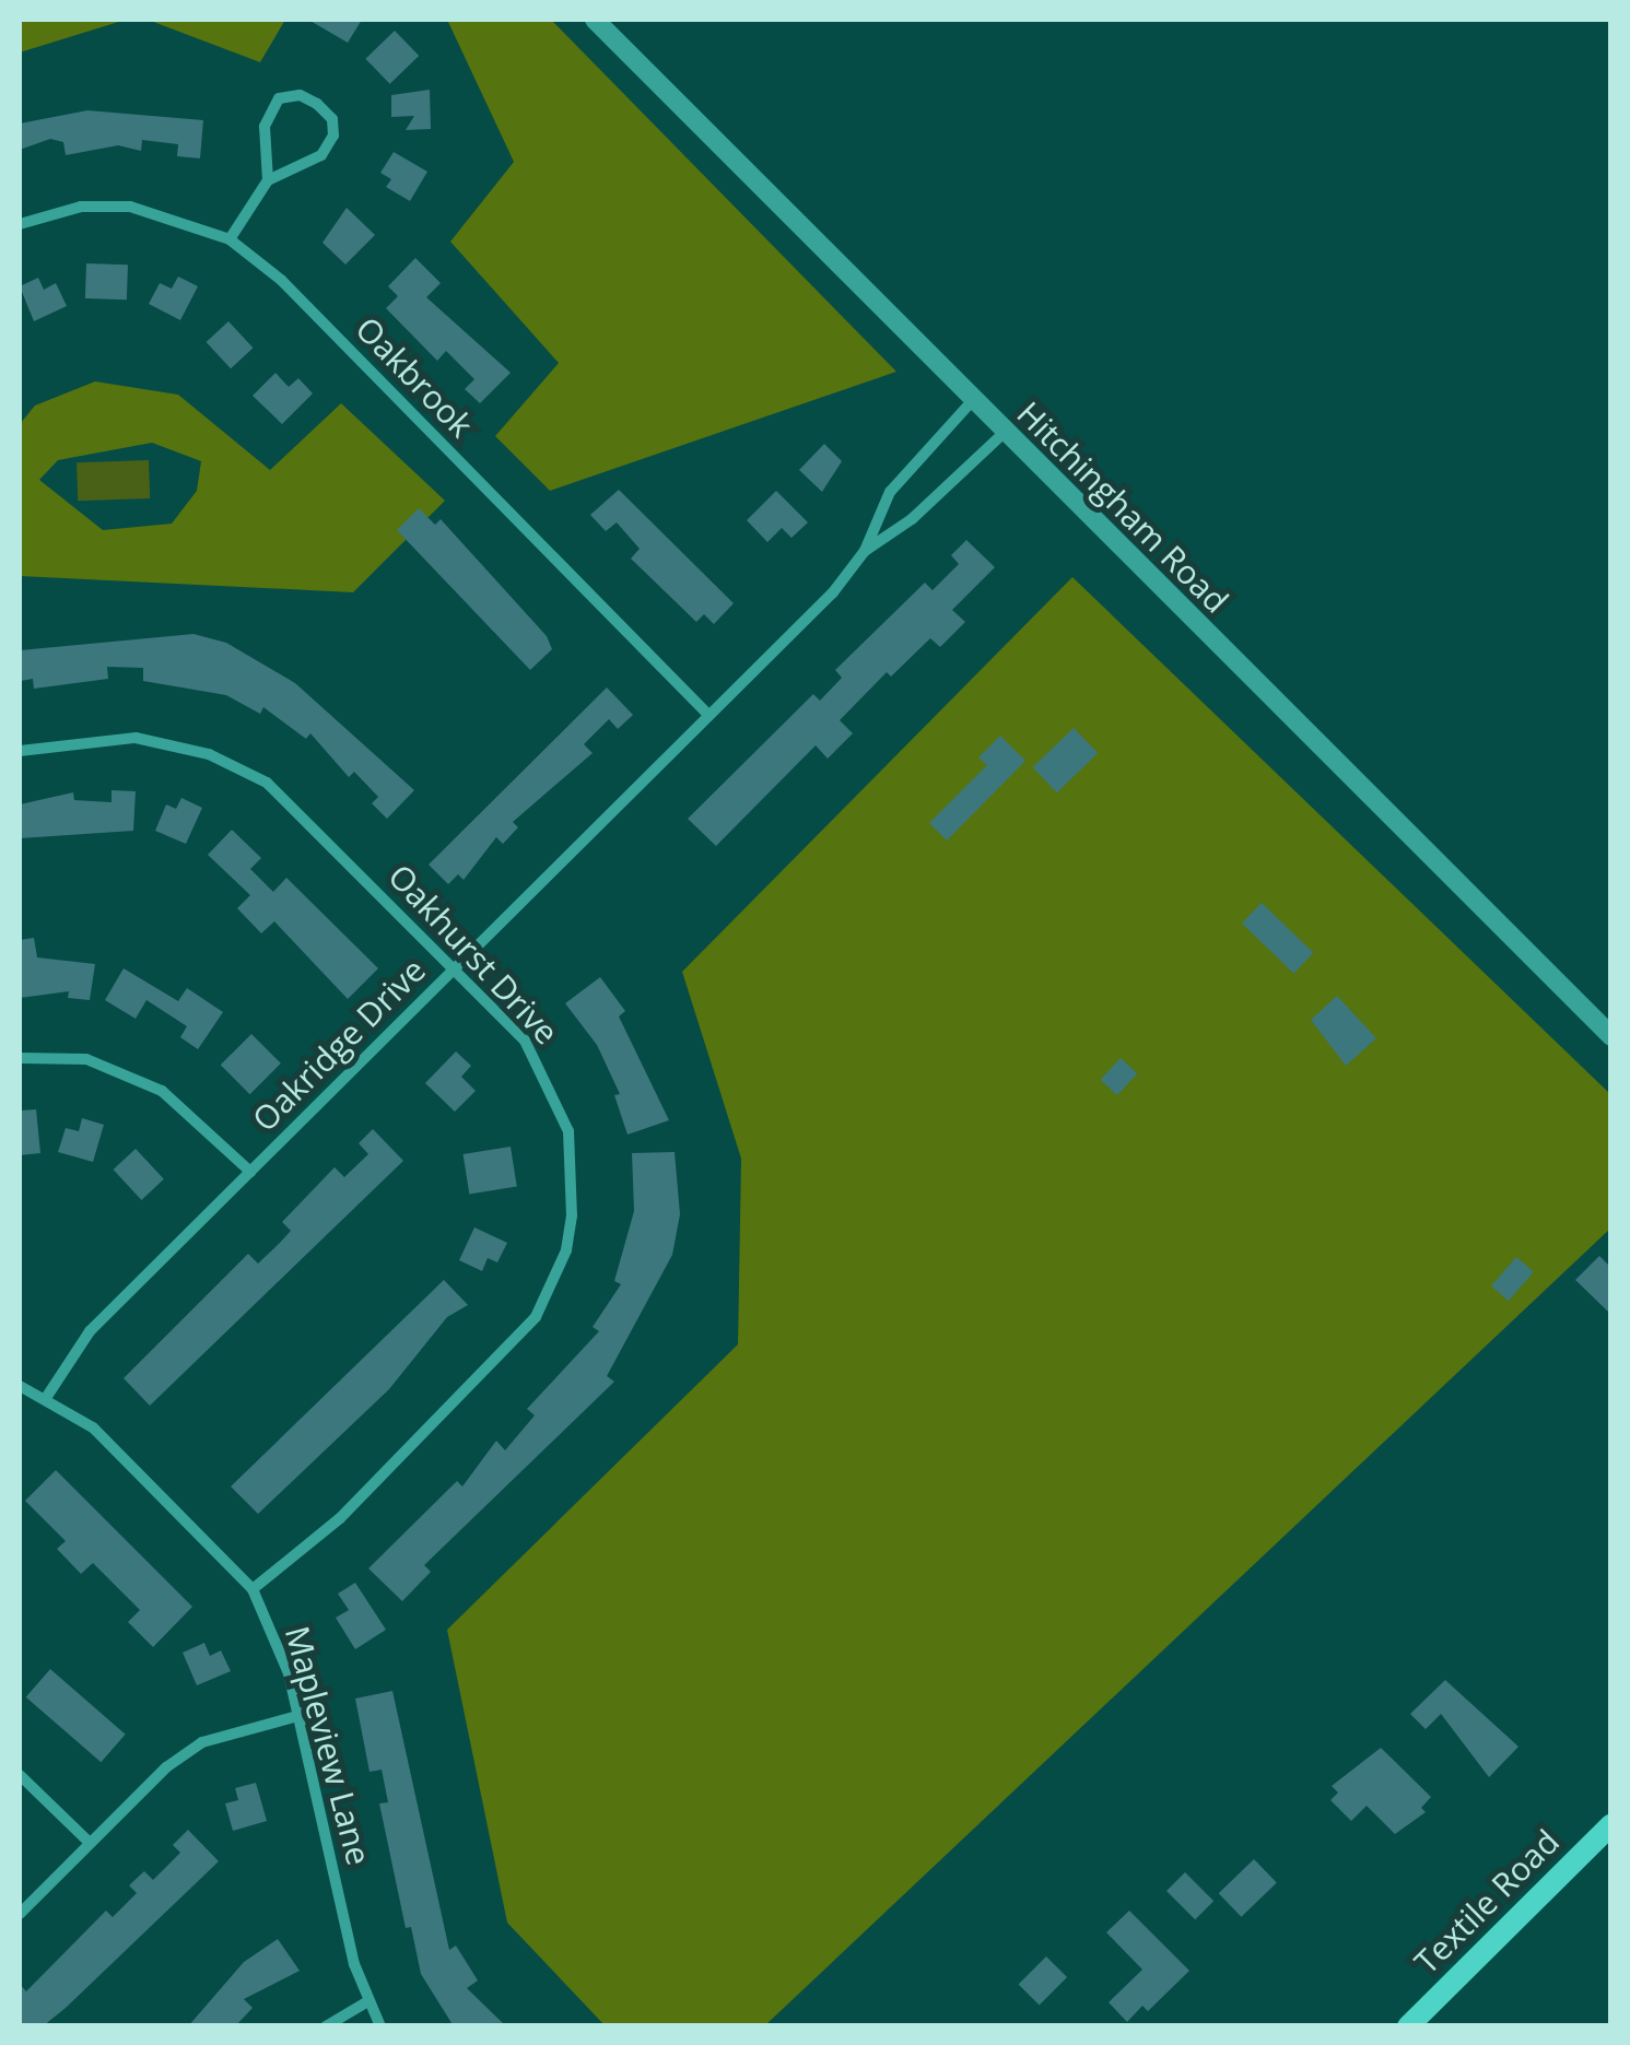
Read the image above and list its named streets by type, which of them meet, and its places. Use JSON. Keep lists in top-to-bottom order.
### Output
{
  "streets": {
    "main road": ["Textile Road"],
    "street": [
      "Oakbrook",
      "Hitchingham Road",
      "Oakhurst Drive",
      "Oakridge Drive",
      "Mapleview Lane"
    ]
  },
  "crossings": [
    ["Oakbrook", "Oakridge Drive"],
    ["Hitchingham Road", "Oakridge Drive"],
    ["Oakhurst Drive", "Oakridge Drive"],
    ["Oakhurst Drive", "Mapleview Lane"],
    ["Oakridge Drive", "Mapleview Lane"]
  ]
}
